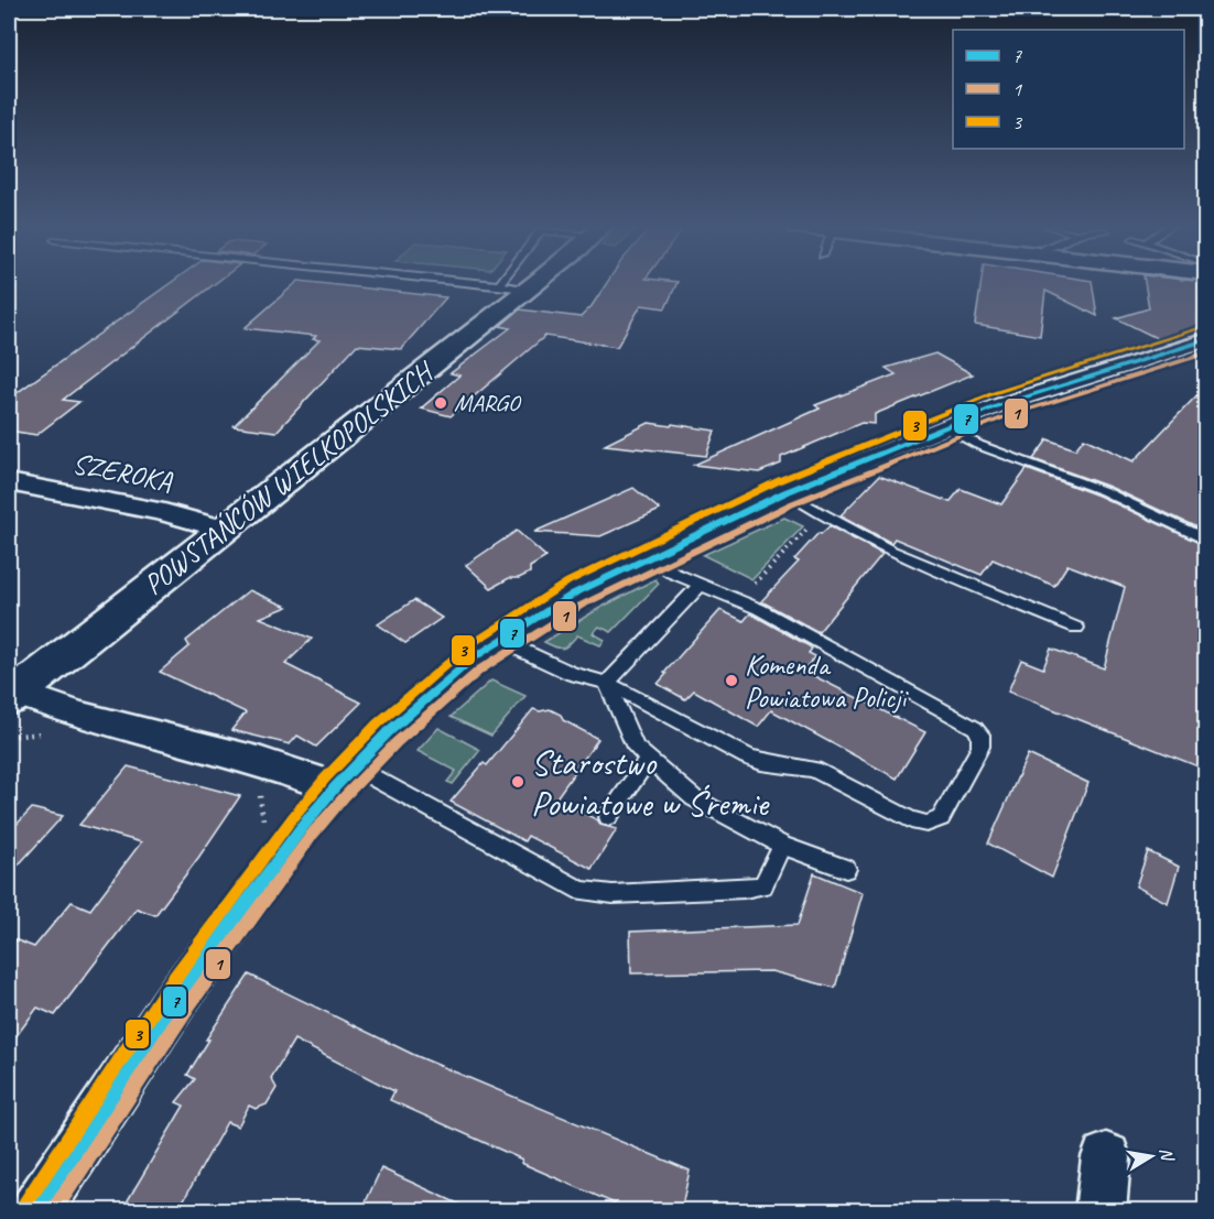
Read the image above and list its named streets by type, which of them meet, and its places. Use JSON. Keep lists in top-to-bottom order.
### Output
{
  "streets": {
    "street": ["SZEROKA", "POWSTAŃCÓW WIELKOPOLSKICH"]
  },
  "crossings": [
    ["SZEROKA", "POWSTAŃCÓW WIELKOPOLSKICH"]
  ],
  "places": ["MARGO", "Komenda Powiatowa Policji", "Starostwo Powiatowe w Śremie"],
  "lines": ["transit line 3", "transit line 7", "transit line 1"],
  "legend": ["7", "1", "3"],
  "north": "right"
}
